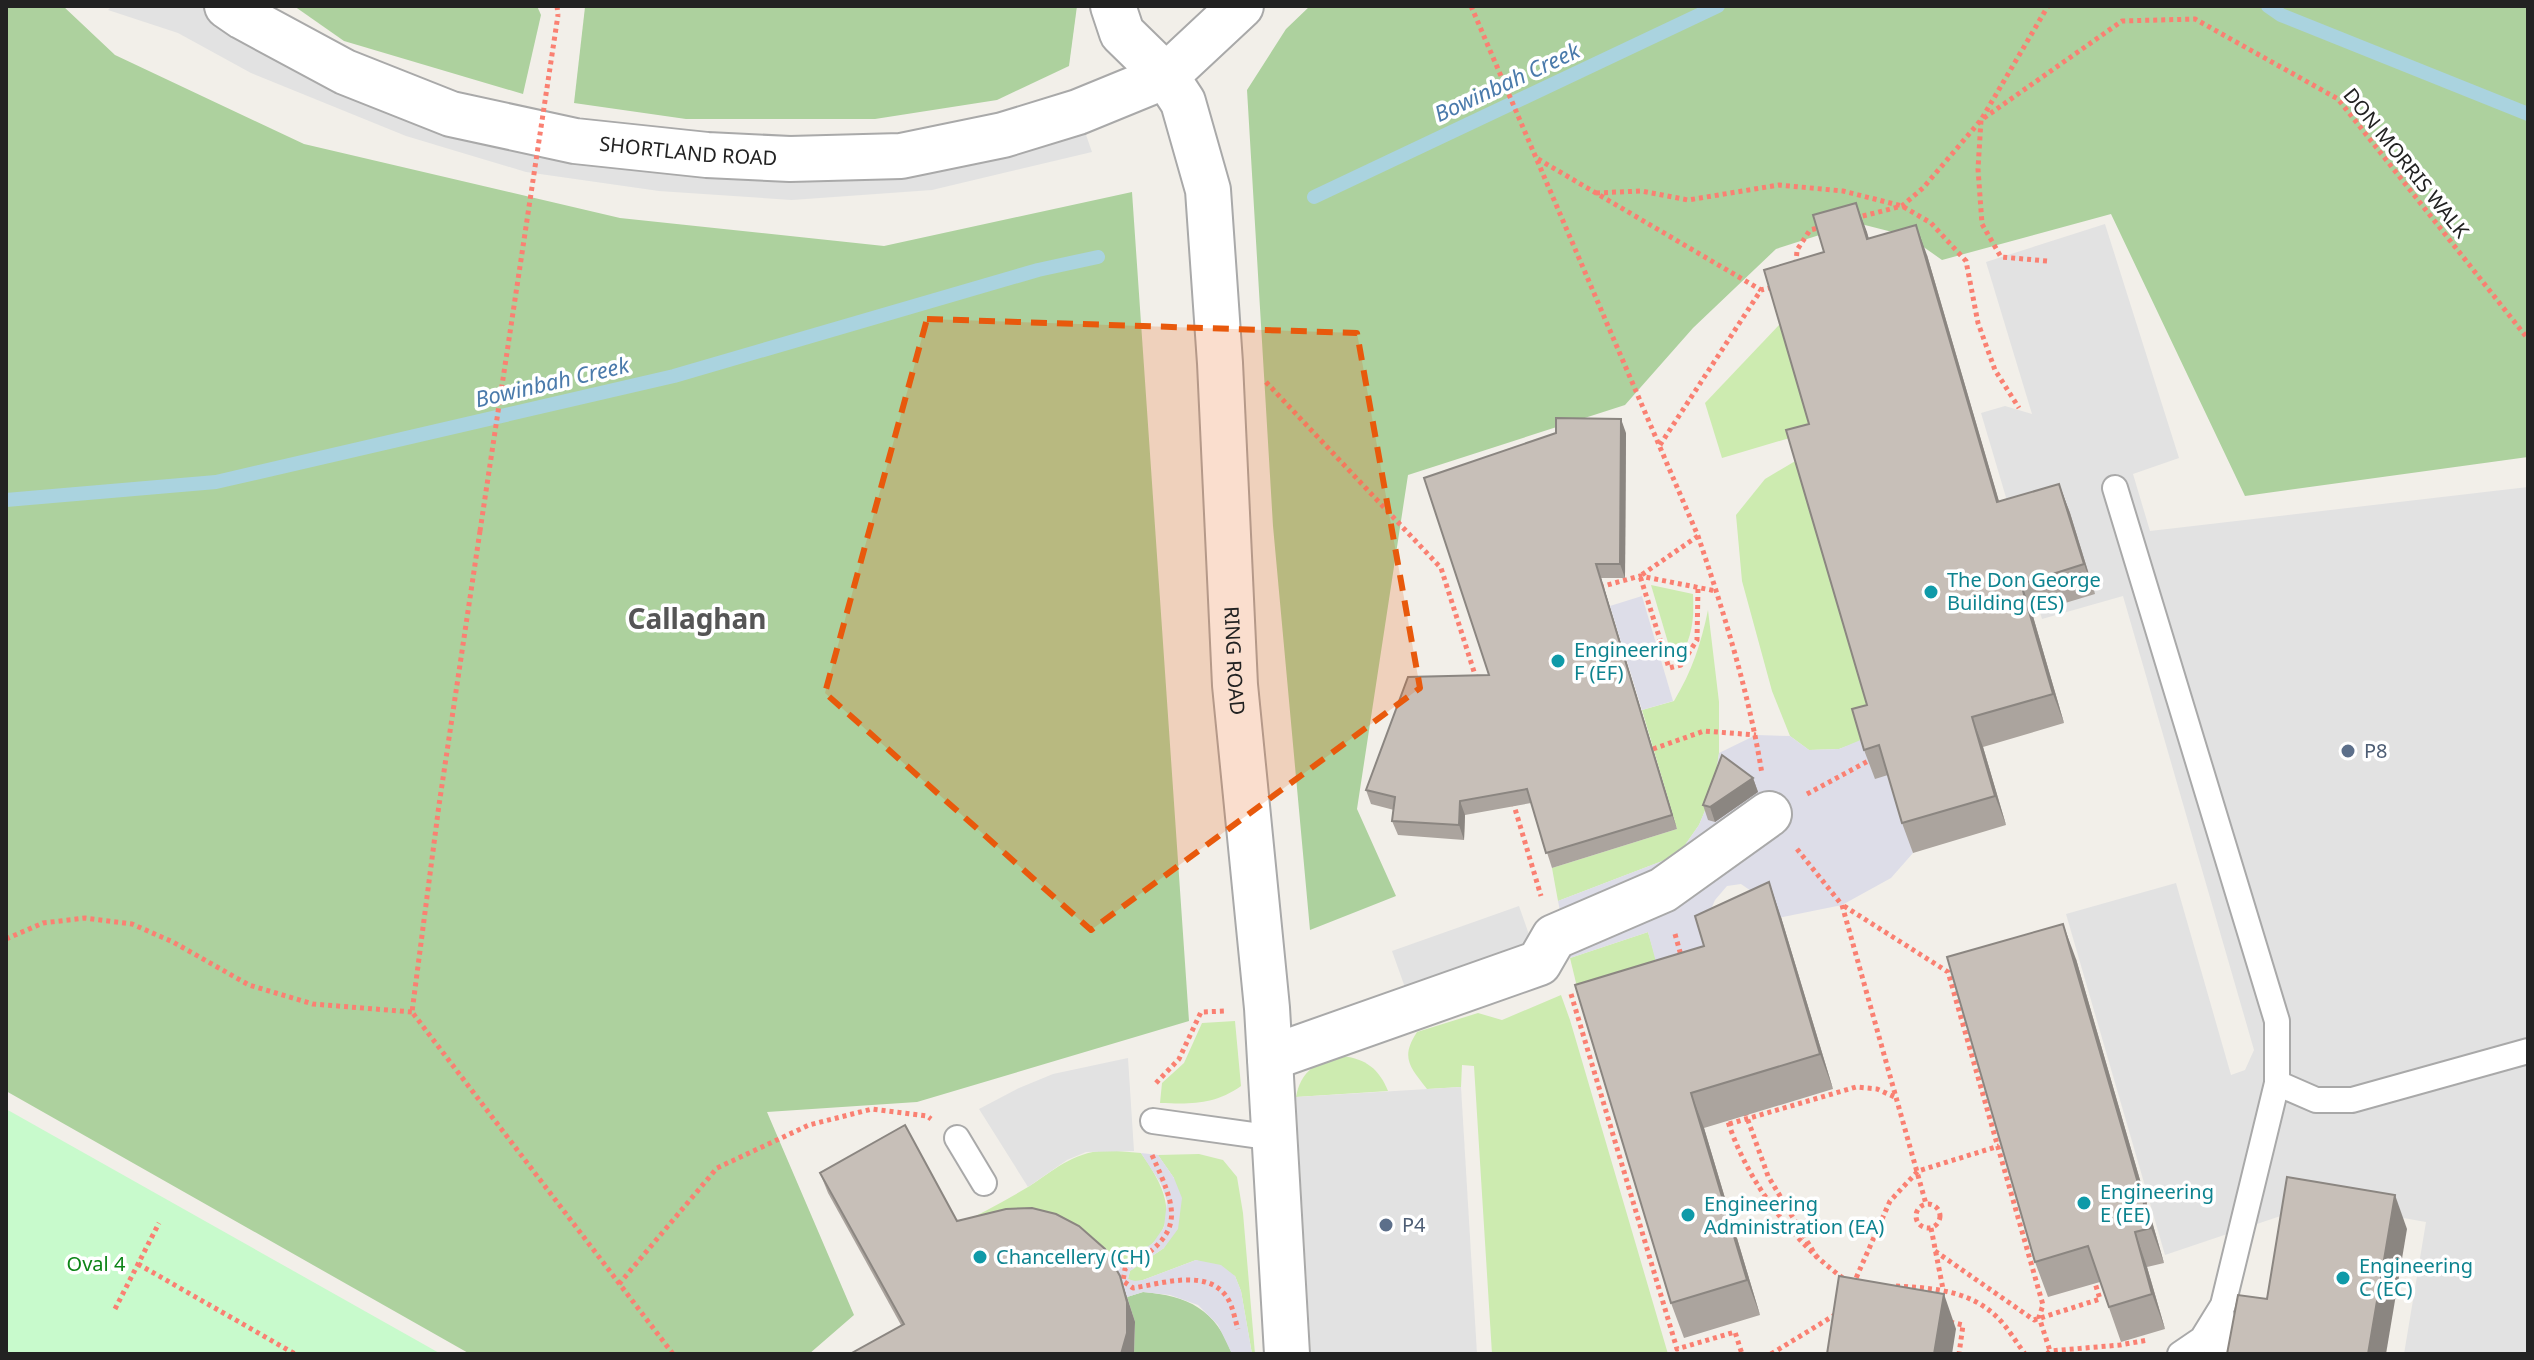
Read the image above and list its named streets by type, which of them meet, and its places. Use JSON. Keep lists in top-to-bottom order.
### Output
{
  "streets": {
    "street": ["SHORTLAND ROAD", "RING ROAD"],
    "path": ["DON MORRIS WALK"]
  },
  "crossings": [
    ["SHORTLAND ROAD", "RING ROAD"]
  ],
  "districts": ["Callaghan"],
  "water": ["Bowinbah Creek"],
  "parks": ["Oval 4"],
  "places": [
    "The Don George Building (ES)",
    "Engineering F (EF)",
    "P8",
    "Engineering E (EE)",
    "Engineering Administration (EA)",
    "P4",
    "Chancellery (CH)",
    "Engineering C (EC)"
  ]
}
